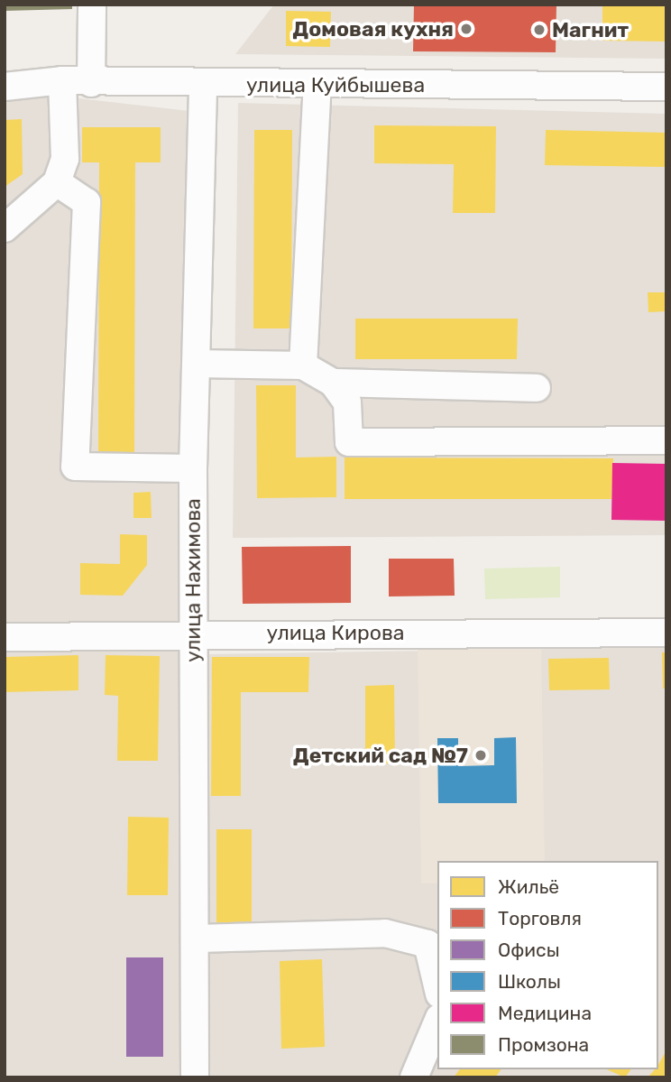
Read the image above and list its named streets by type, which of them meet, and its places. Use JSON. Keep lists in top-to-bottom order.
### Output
{
  "streets": {
    "street": ["улица Куйбышева", "улица Нахимова", "улица Кирова"]
  },
  "crossings": [
    ["улица Куйбышева", "улица Нахимова"],
    ["улица Нахимова", "улица Кирова"]
  ],
  "places": ["Домовая кухня", "Магнит", "Детский сад №7"],
  "legend": [
    "Жильё",
    "Торговля",
    "Офисы",
    "Школы",
    "Медицина",
    "Промзона"
  ]
}
